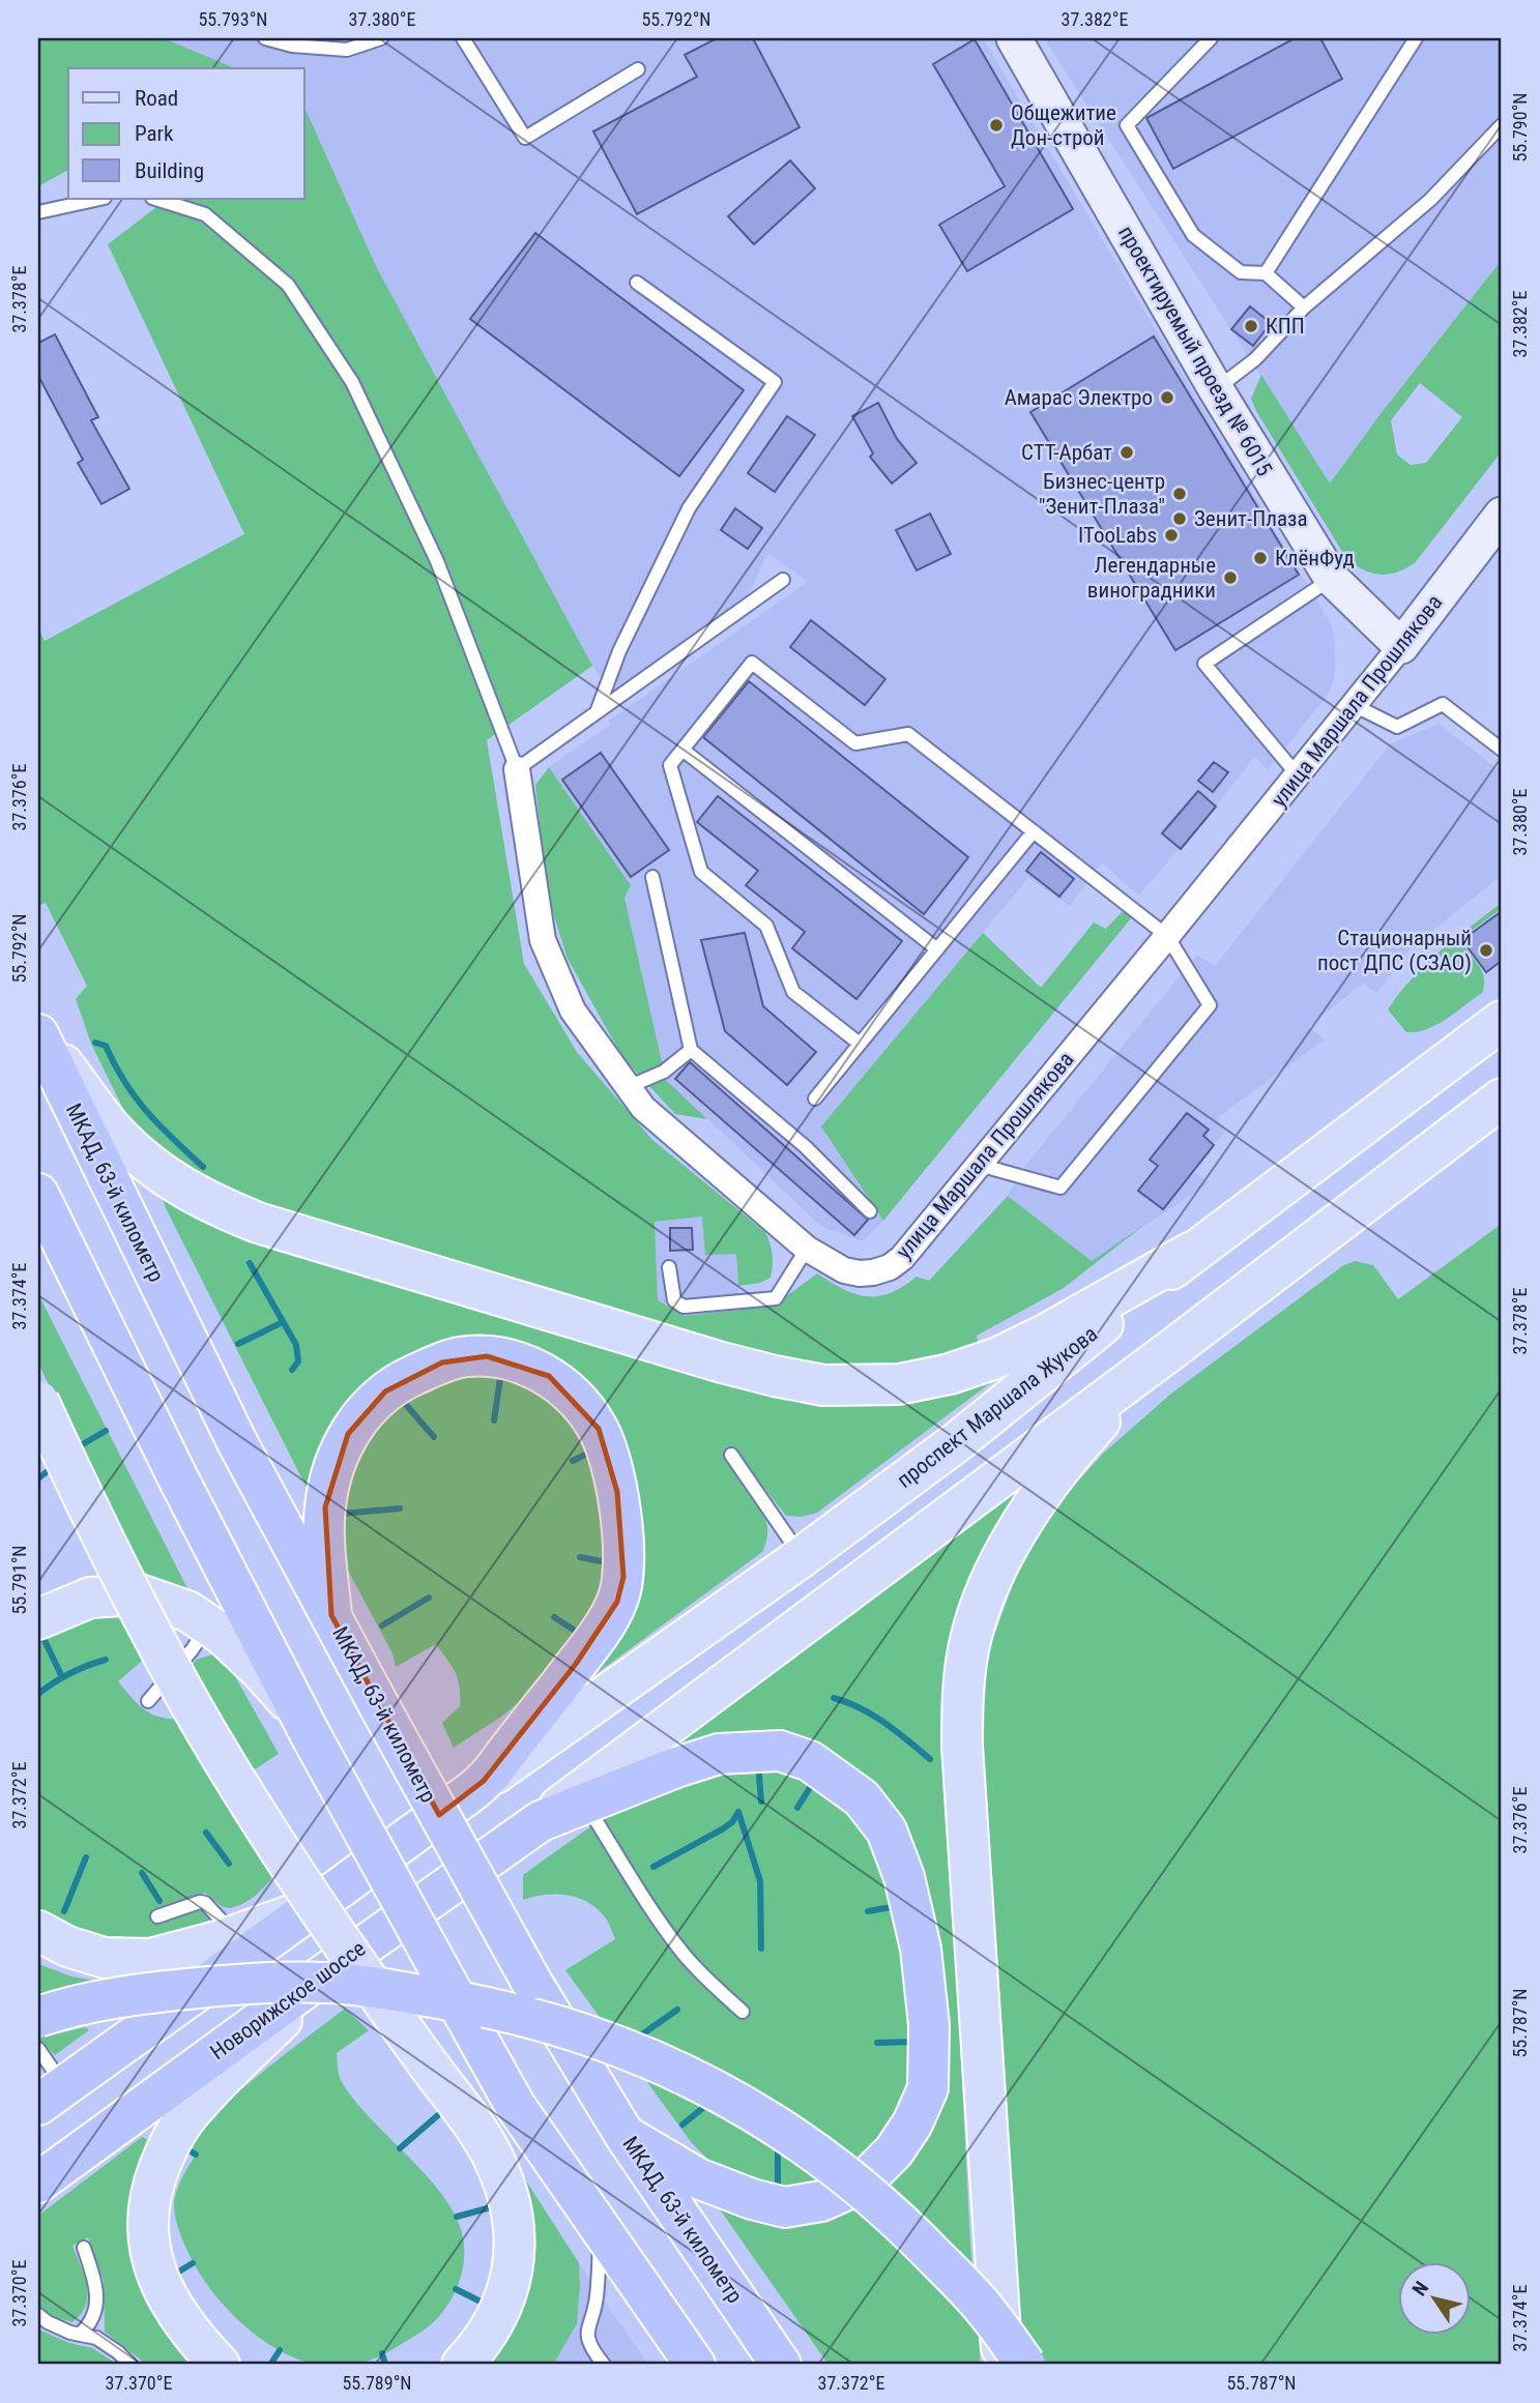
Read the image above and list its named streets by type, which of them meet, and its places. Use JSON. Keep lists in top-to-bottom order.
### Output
{
  "streets": {
    "highway": ["МКАД, 63-й километр", "Новорижское шоссе"],
    "main road": ["проспект Маршала Жукова"],
    "street": ["проектируемый проезд № 6015", "улица Маршала Прошлякова"]
  },
  "crossings": [
    ["проектируемый проезд № 6015", "улица Маршала Прошлякова"],
    ["МКАД, 63-й километр", "Новорижское шоссе"]
  ],
  "places": [
    "Общежитие Дон-строй",
    "КПП",
    "Амарас Электро",
    "СТТ-Арбат",
    "Бизнес-центр \"Зенит-Плаза\"",
    "Зенит-Плаза",
    "ITooLabs",
    "КлёнФуд",
    "Легендарные виноградники",
    "Стационарный пост ДПС (СЗАО)"
  ],
  "legend": ["Road", "Park", "Building"],
  "north": "top left",
  "coordinates": [
    "55.793°N",
    "37.380°E",
    "55.792°N",
    "37.382°E",
    "55.790°N",
    "37.378°E",
    "37.376°E",
    "37.374°E",
    "55.791°N",
    "37.372°E",
    "55.787°N",
    "37.370°E",
    "55.789°N"
  ]
}
